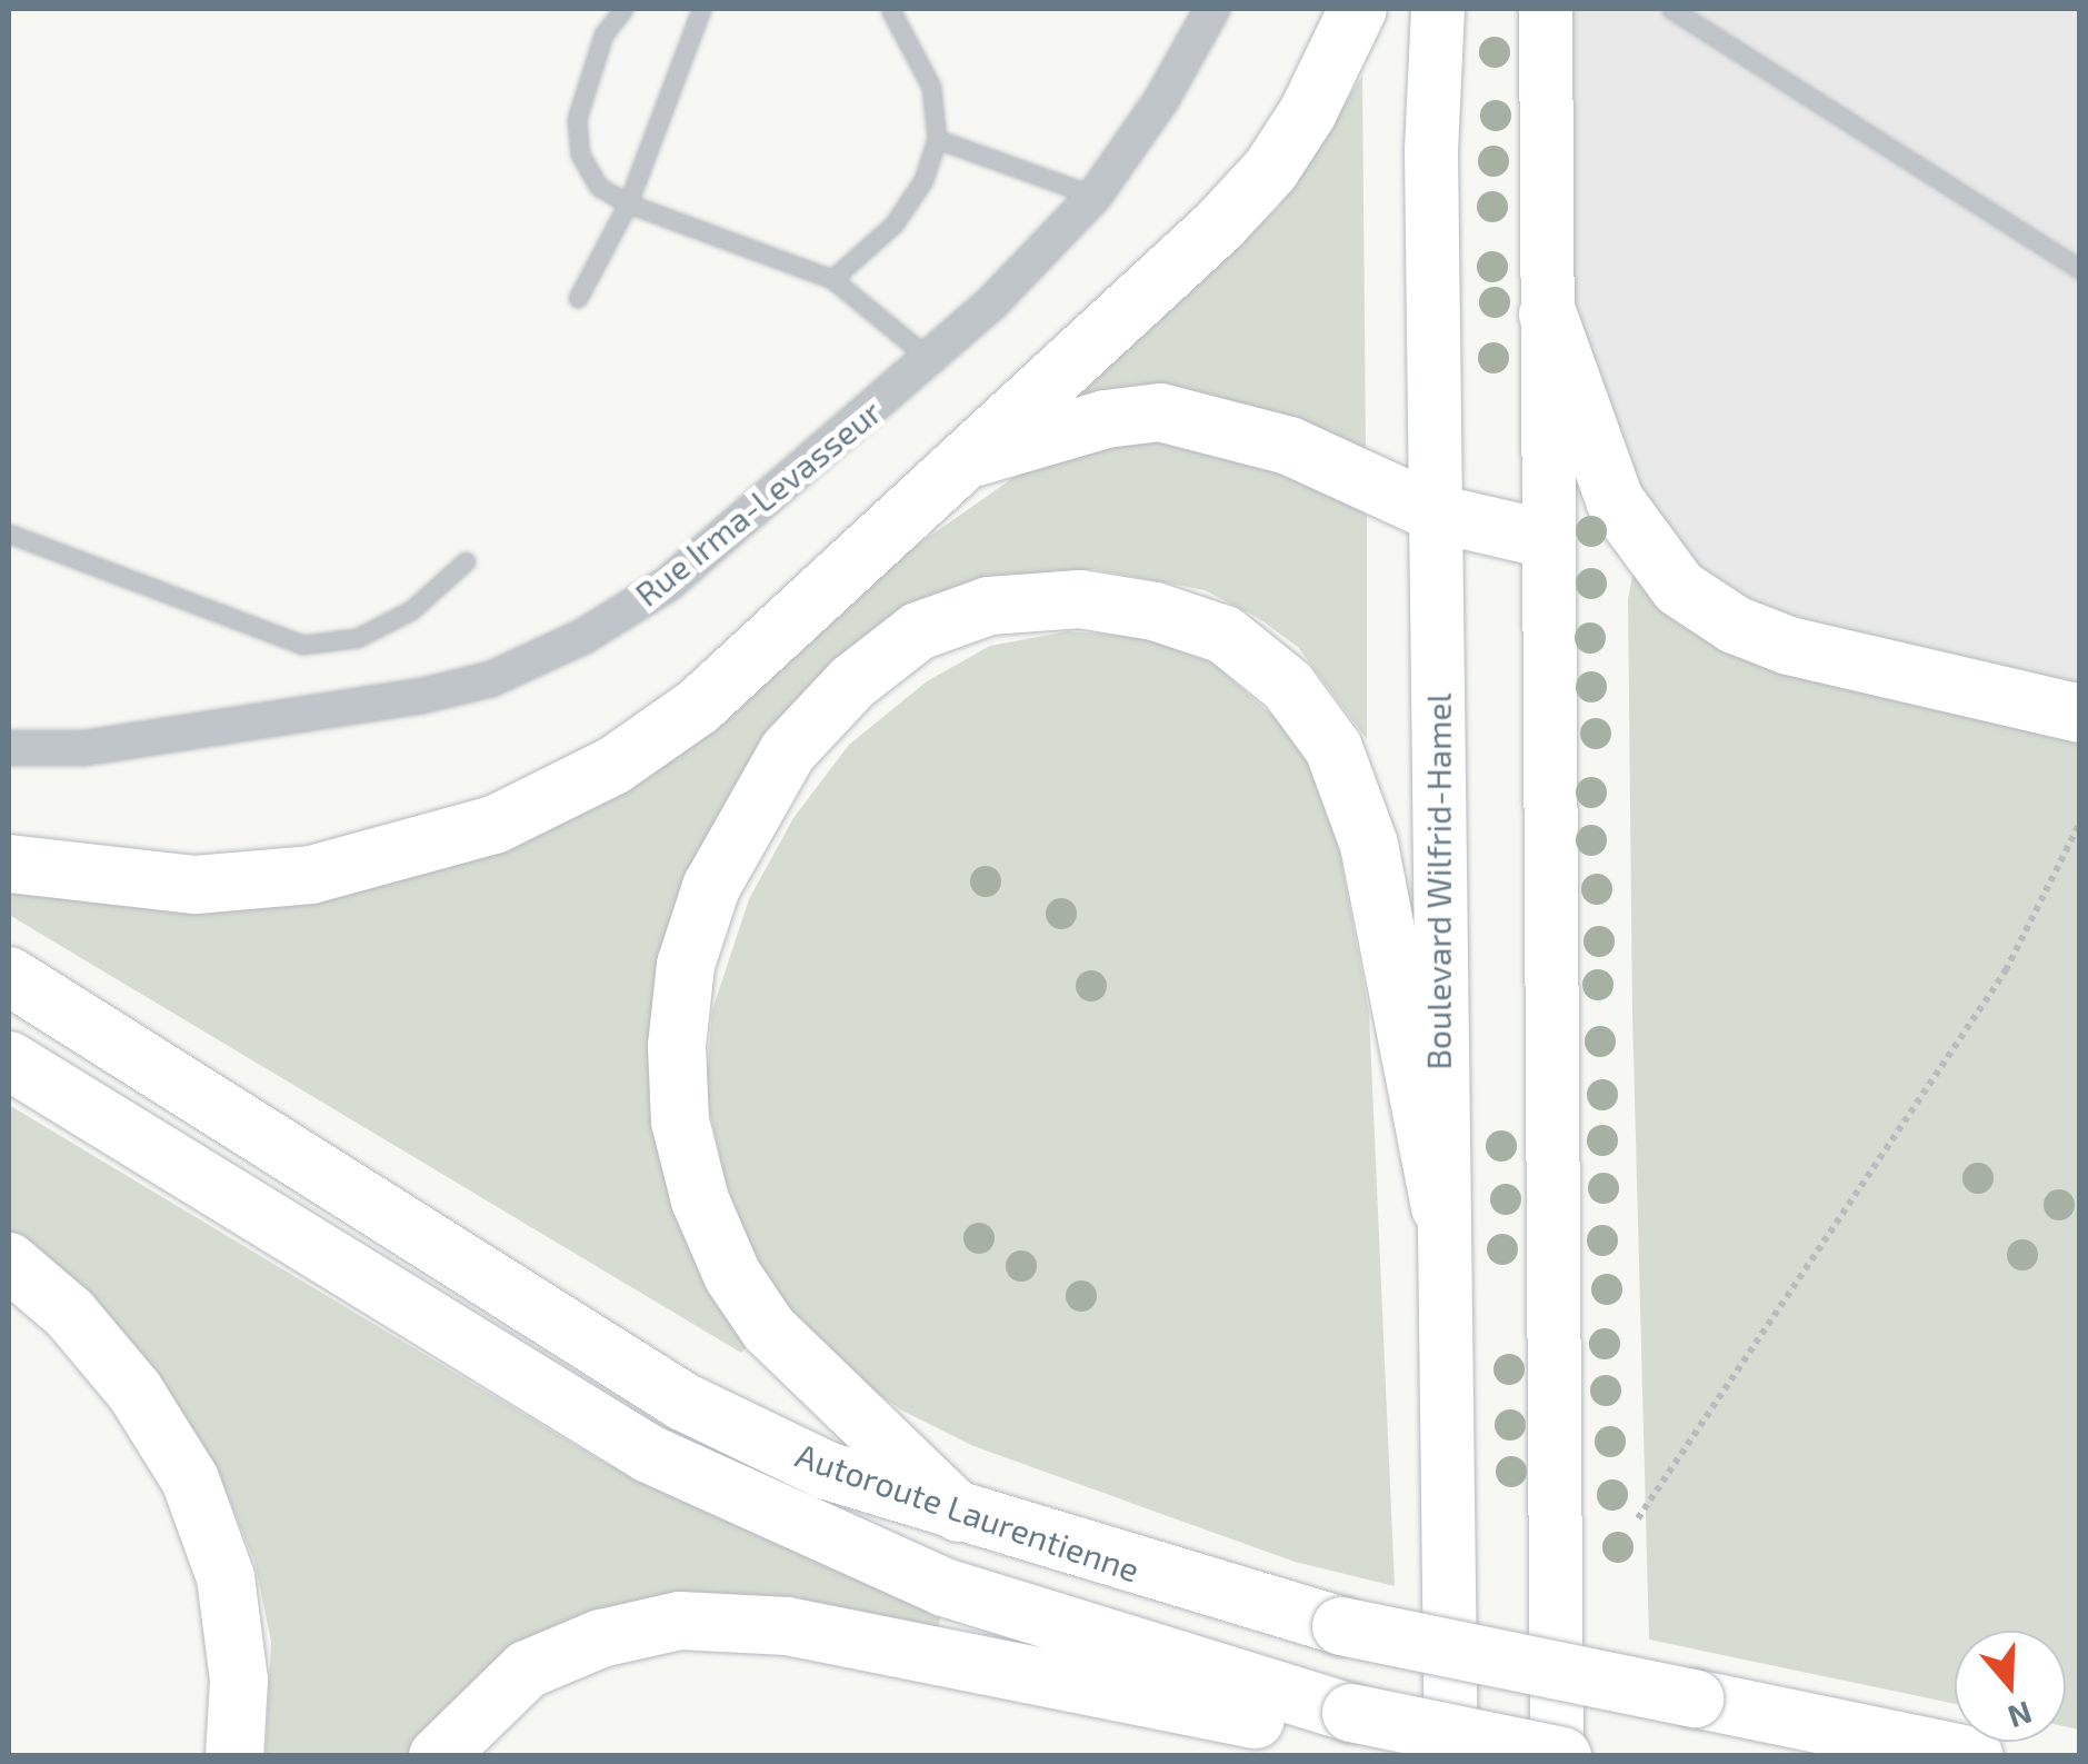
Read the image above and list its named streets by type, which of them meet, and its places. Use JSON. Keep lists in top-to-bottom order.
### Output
{
  "streets": {
    "highway": ["Autoroute Laurentienne"],
    "main road": ["Boulevard Wilfrid-Hamel"],
    "street": ["Rue Irma-Levasseur"]
  },
  "north": "bottom"
}
